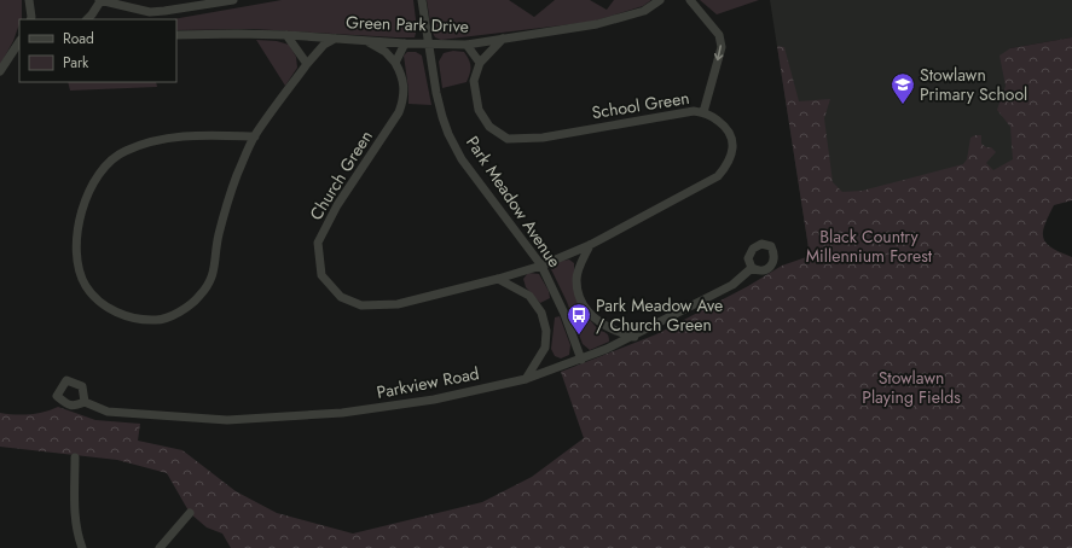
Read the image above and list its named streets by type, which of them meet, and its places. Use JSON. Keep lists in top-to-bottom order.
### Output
{
  "streets": {
    "street": [
      "Green Park Drive",
      "School Green",
      "Church Green",
      "Park Meadow Avenue",
      "Parkview Road"
    ]
  },
  "crossings": [
    ["Green Park Drive", "Park Meadow Avenue"],
    ["School Green", "Church Green"],
    ["School Green", "Park Meadow Avenue"],
    ["Church Green", "Park Meadow Avenue"],
    ["Park Meadow Avenue", "Parkview Road"]
  ],
  "parks": ["Black Country Millennium Forest", "Stowlawn Playing Fields"],
  "places": {
    "school or university": ["Stowlawn Primary School"],
    "bus stop": ["Park Meadow Ave / Church Green"]
  },
  "legend": ["Road", "Park"]
}
